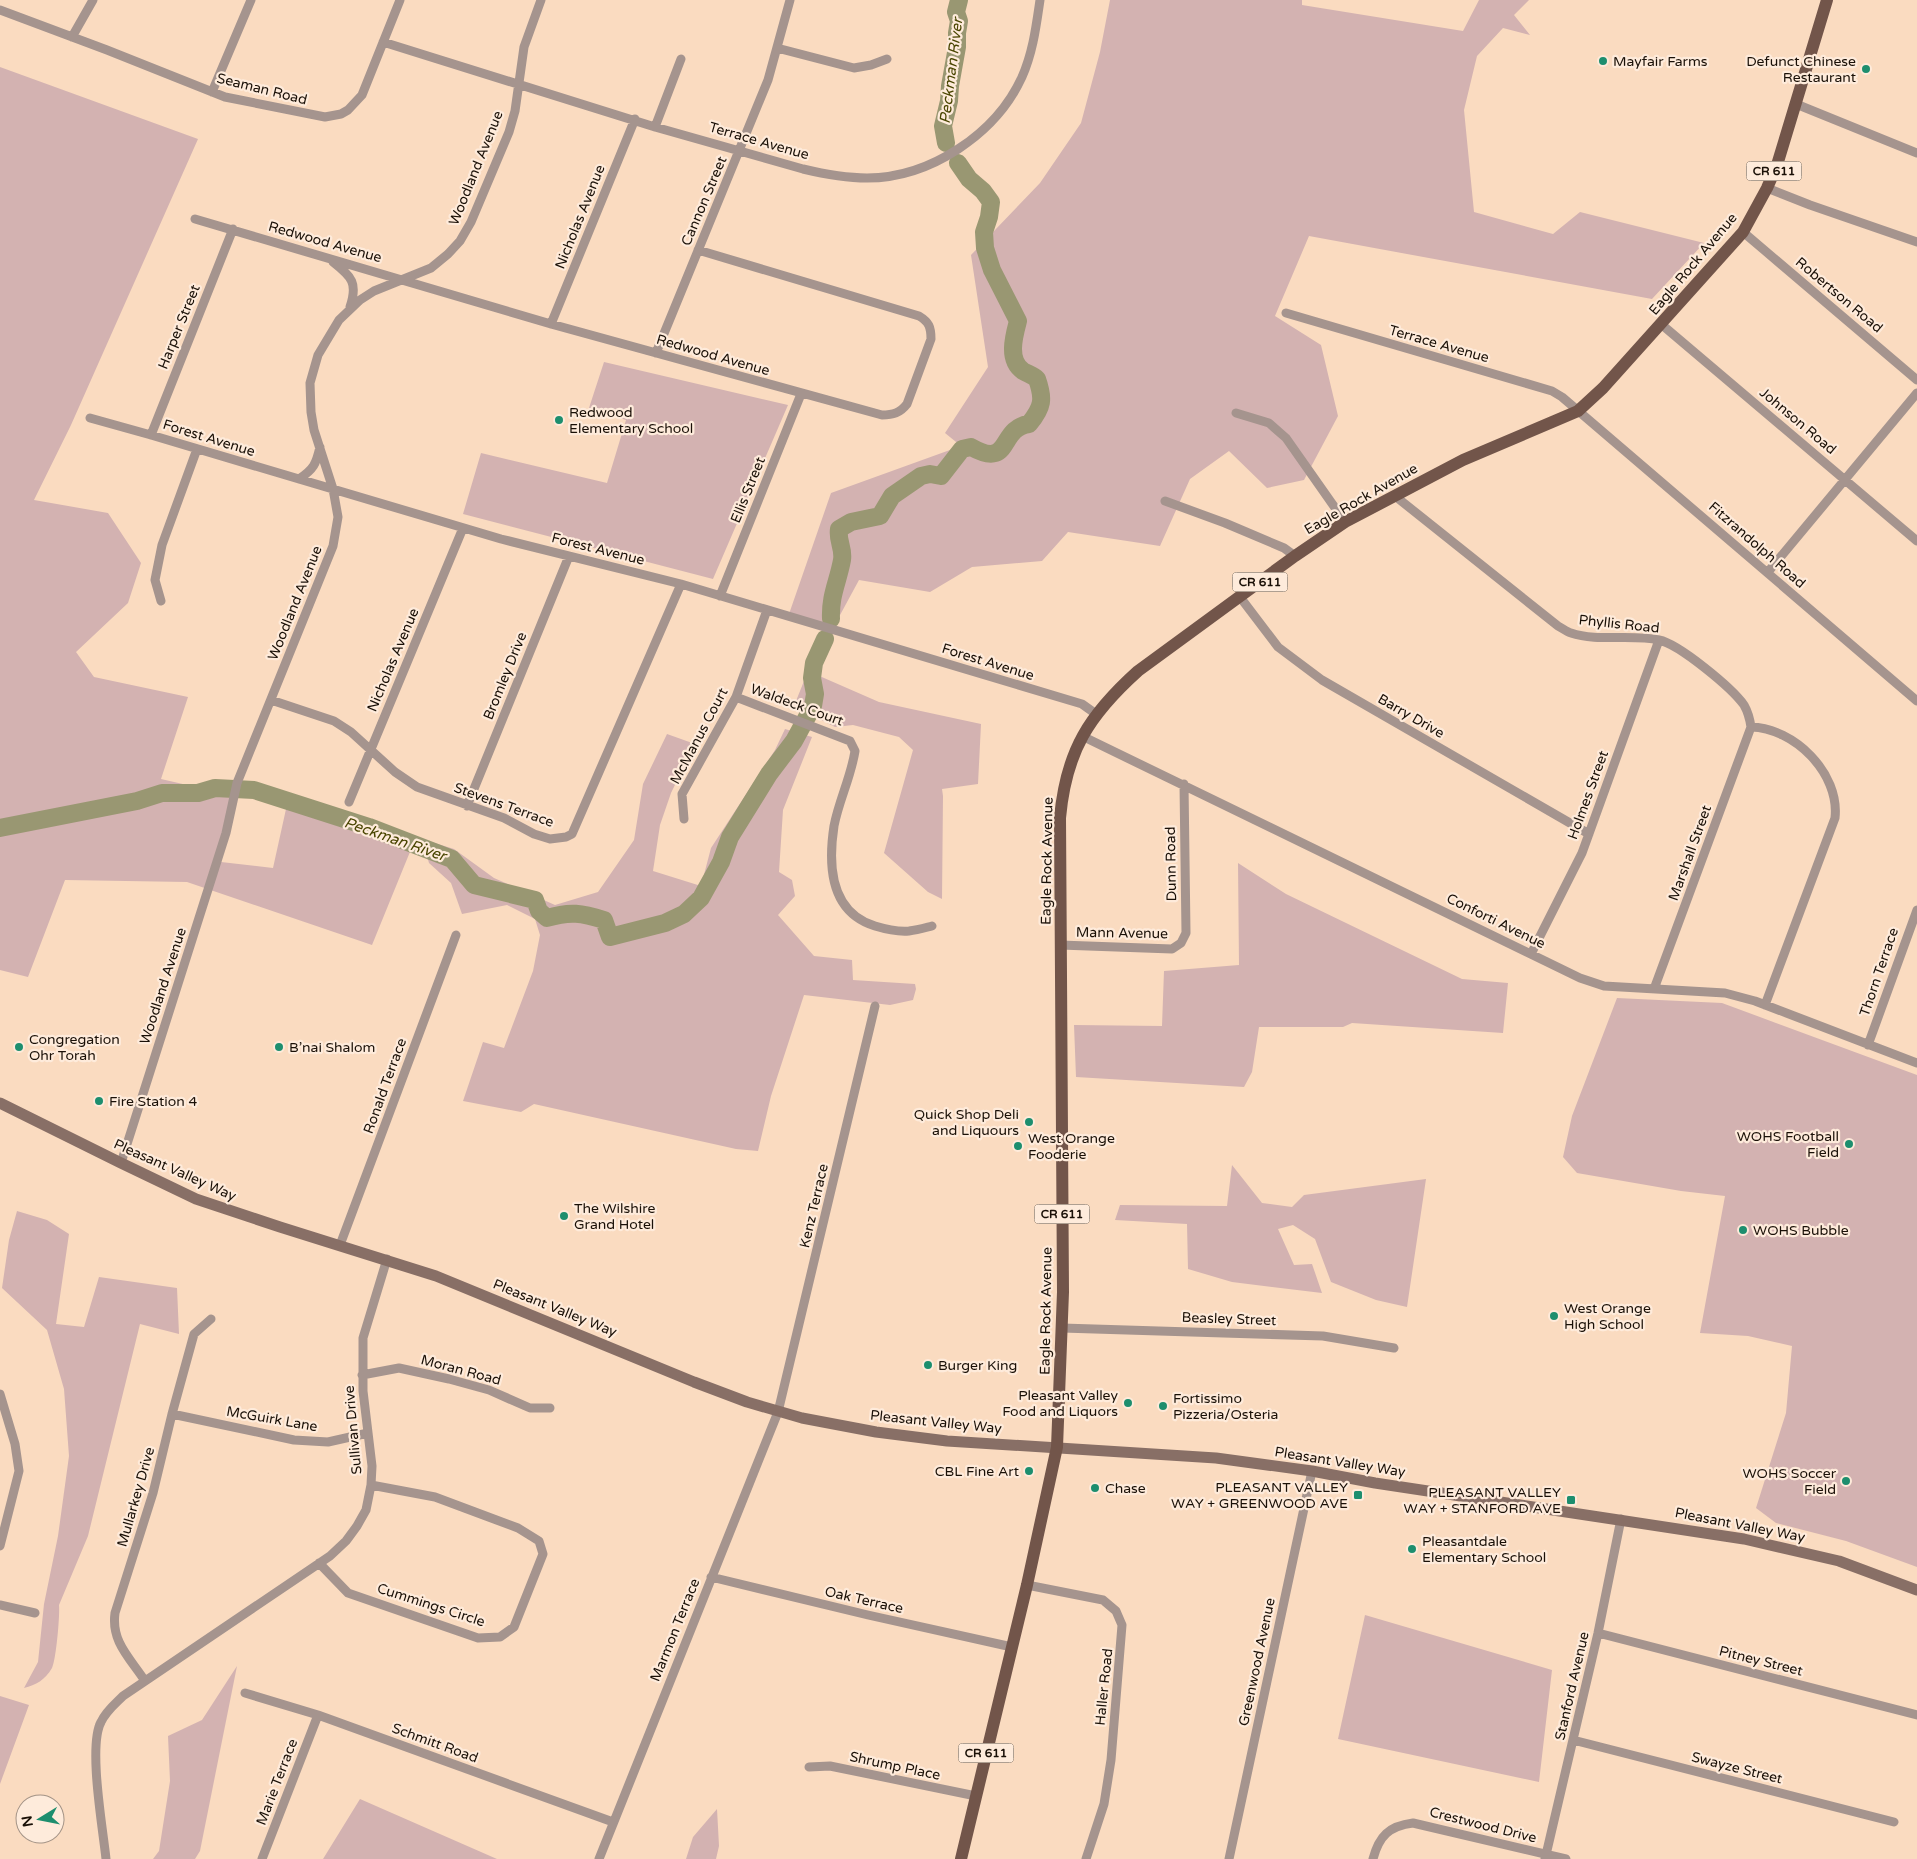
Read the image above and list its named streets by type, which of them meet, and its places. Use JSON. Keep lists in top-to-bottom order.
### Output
{
  "streets": {
    "main road": ["CR 611", "Eagle Rock Avenue", "Pleasant Valley Way"],
    "street": [
      "Seaman Road",
      "Terrace Avenue",
      "Woodland Avenue",
      "Cannon Street",
      "Nicholas Avenue",
      "Redwood Avenue",
      "Robertson Road",
      "Harper Street",
      "Johnson Road",
      "Forest Avenue",
      "Ellis Street",
      "Fitzrandolph Road",
      "Phyllis Road",
      "Bromley Drive",
      "Waldeck Court",
      "Barry Drive",
      "McManus Court",
      "Holmes Street",
      "Stevens Terrace",
      "Marshall Street",
      "Dunn Road",
      "Conforti Avenue",
      "Mann Avenue",
      "Thorn Terrace",
      "Ronald Terrace",
      "Kenz Terrace",
      "Beasley Street",
      "Moran Road",
      "McGuirk Lane",
      "Sullivan Drive",
      "Mullarkey Drive",
      "Oak Terrace",
      "Cummings Circle",
      "Marmon Terrace",
      "Pitney Street",
      "Greenwood Avenue",
      "Stanford Avenue",
      "Haller Road",
      "Schmitt Road",
      "Shrump Place",
      "Swayze Street",
      "Marie Terrace",
      "Crestwood Drive"
    ]
  },
  "crossings": [
    ["Seaman Road", "Terrace Avenue"],
    ["Terrace Avenue", "Woodland Avenue"],
    ["Terrace Avenue", "Cannon Street"],
    ["Terrace Avenue", "Nicholas Avenue"],
    ["Terrace Avenue", "Eagle Rock Avenue"],
    ["Terrace Avenue", "Fitzrandolph Road"],
    ["Woodland Avenue", "Redwood Avenue"],
    ["Woodland Avenue", "Forest Avenue"],
    ["Woodland Avenue", "Stevens Terrace"],
    ["Woodland Avenue", "Pleasant Valley Way"],
    ["Cannon Street", "Redwood Avenue"],
    ["Nicholas Avenue", "Redwood Avenue"],
    ["Nicholas Avenue", "Forest Avenue"],
    ["Nicholas Avenue", "Stevens Terrace"],
    ["Redwood Avenue", "Harper Street"],
    ["Redwood Avenue", "Ellis Street"],
    ["Eagle Rock Avenue", "Robertson Road"],
    ["Eagle Rock Avenue", "Johnson Road"],
    ["Eagle Rock Avenue", "Forest Avenue"],
    ["Eagle Rock Avenue", "Fitzrandolph Road"],
    ["Eagle Rock Avenue", "Phyllis Road"],
    ["Eagle Rock Avenue", "Barry Drive"],
    ["Eagle Rock Avenue", "Conforti Avenue"],
    ["Eagle Rock Avenue", "Mann Avenue"],
    ["Eagle Rock Avenue", "Pleasant Valley Way"],
    ["Eagle Rock Avenue", "Beasley Street"],
    ["Eagle Rock Avenue", "Oak Terrace"],
    ["Eagle Rock Avenue", "Haller Road"],
    ["Eagle Rock Avenue", "Shrump Place"],
    ["Harper Street", "Forest Avenue"],
    ["Forest Avenue", "Ellis Street"],
    ["Forest Avenue", "Bromley Drive"],
    ["Forest Avenue", "McManus Court"],
    ["Forest Avenue", "Stevens Terrace"],
    ["Phyllis Road", "Holmes Street"],
    ["Phyllis Road", "Marshall Street"],
    ["Bromley Drive", "Stevens Terrace"],
    ["Waldeck Court", "McManus Court"],
    ["Barry Drive", "Holmes Street"],
    ["Holmes Street", "Conforti Avenue"],
    ["Marshall Street", "Conforti Avenue"],
    ["Dunn Road", "Conforti Avenue"],
    ["Dunn Road", "Mann Avenue"],
    ["Conforti Avenue", "Thorn Terrace"],
    ["Ronald Terrace", "Pleasant Valley Way"],
    ["Pleasant Valley Way", "Kenz Terrace"],
    ["Pleasant Valley Way", "Sullivan Drive"],
    ["Pleasant Valley Way", "Marmon Terrace"],
    ["Pleasant Valley Way", "Greenwood Avenue"],
    ["Pleasant Valley Way", "Stanford Avenue"],
    ["Kenz Terrace", "Marmon Terrace"],
    ["Moran Road", "Sullivan Drive"],
    ["McGuirk Lane", "Sullivan Drive"],
    ["McGuirk Lane", "Mullarkey Drive"],
    ["Sullivan Drive", "Mullarkey Drive"],
    ["Sullivan Drive", "Cummings Circle"],
    ["Oak Terrace", "Marmon Terrace"],
    ["Marmon Terrace", "Schmitt Road"],
    ["Pitney Street", "Stanford Avenue"],
    ["Stanford Avenue", "Swayze Street"],
    ["Stanford Avenue", "Crestwood Drive"],
    ["Schmitt Road", "Marie Terrace"]
  ],
  "water": ["Peckman River"],
  "places": {
    "other": [
      "Mayfair Farms",
      "Defunct Chinese Restaurant",
      "Redwood Elementary School",
      "Congregation Ohr Torah",
      "B’nai Shalom",
      "Fire Station 4",
      "Quick Shop Deli and Liquours",
      "WOHS Football Field",
      "West Orange Fooderie",
      "The Wilshire Grand Hotel",
      "WOHS Bubble",
      "West Orange High School",
      "Burger King",
      "Pleasant Valley Food and Liquors",
      "Fortissimo Pizzeria/Osteria",
      "CBL Fine Art",
      "WOHS Soccer Field",
      "Chase",
      "Pleasantdale Elementary School"
    ],
    "transit": ["PLEASANT VALLEY WAY + GREENWOOD AVE", "PLEASANT VALLEY WAY + STANFORD AVE"]
  },
  "north": "left"
}
